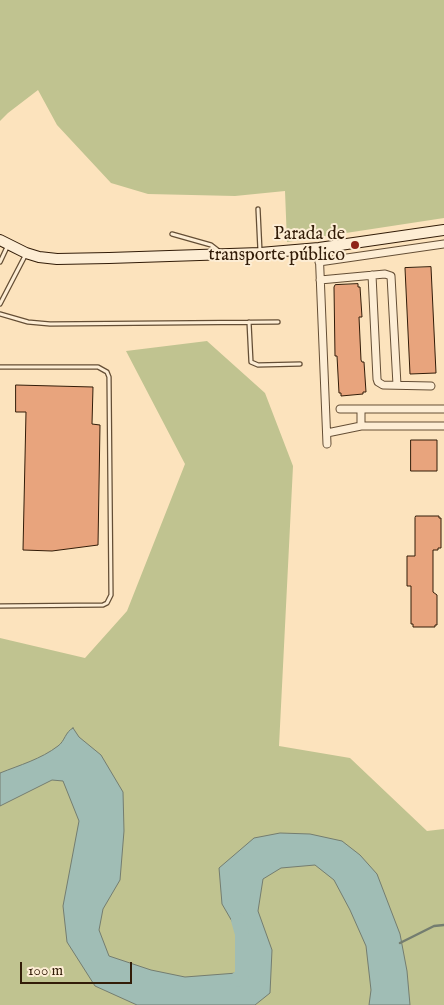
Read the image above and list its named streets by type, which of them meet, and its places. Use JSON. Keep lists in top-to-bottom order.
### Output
{
  "places": ["Parada de transporte público"],
  "scale_bar": "100 m"
}
